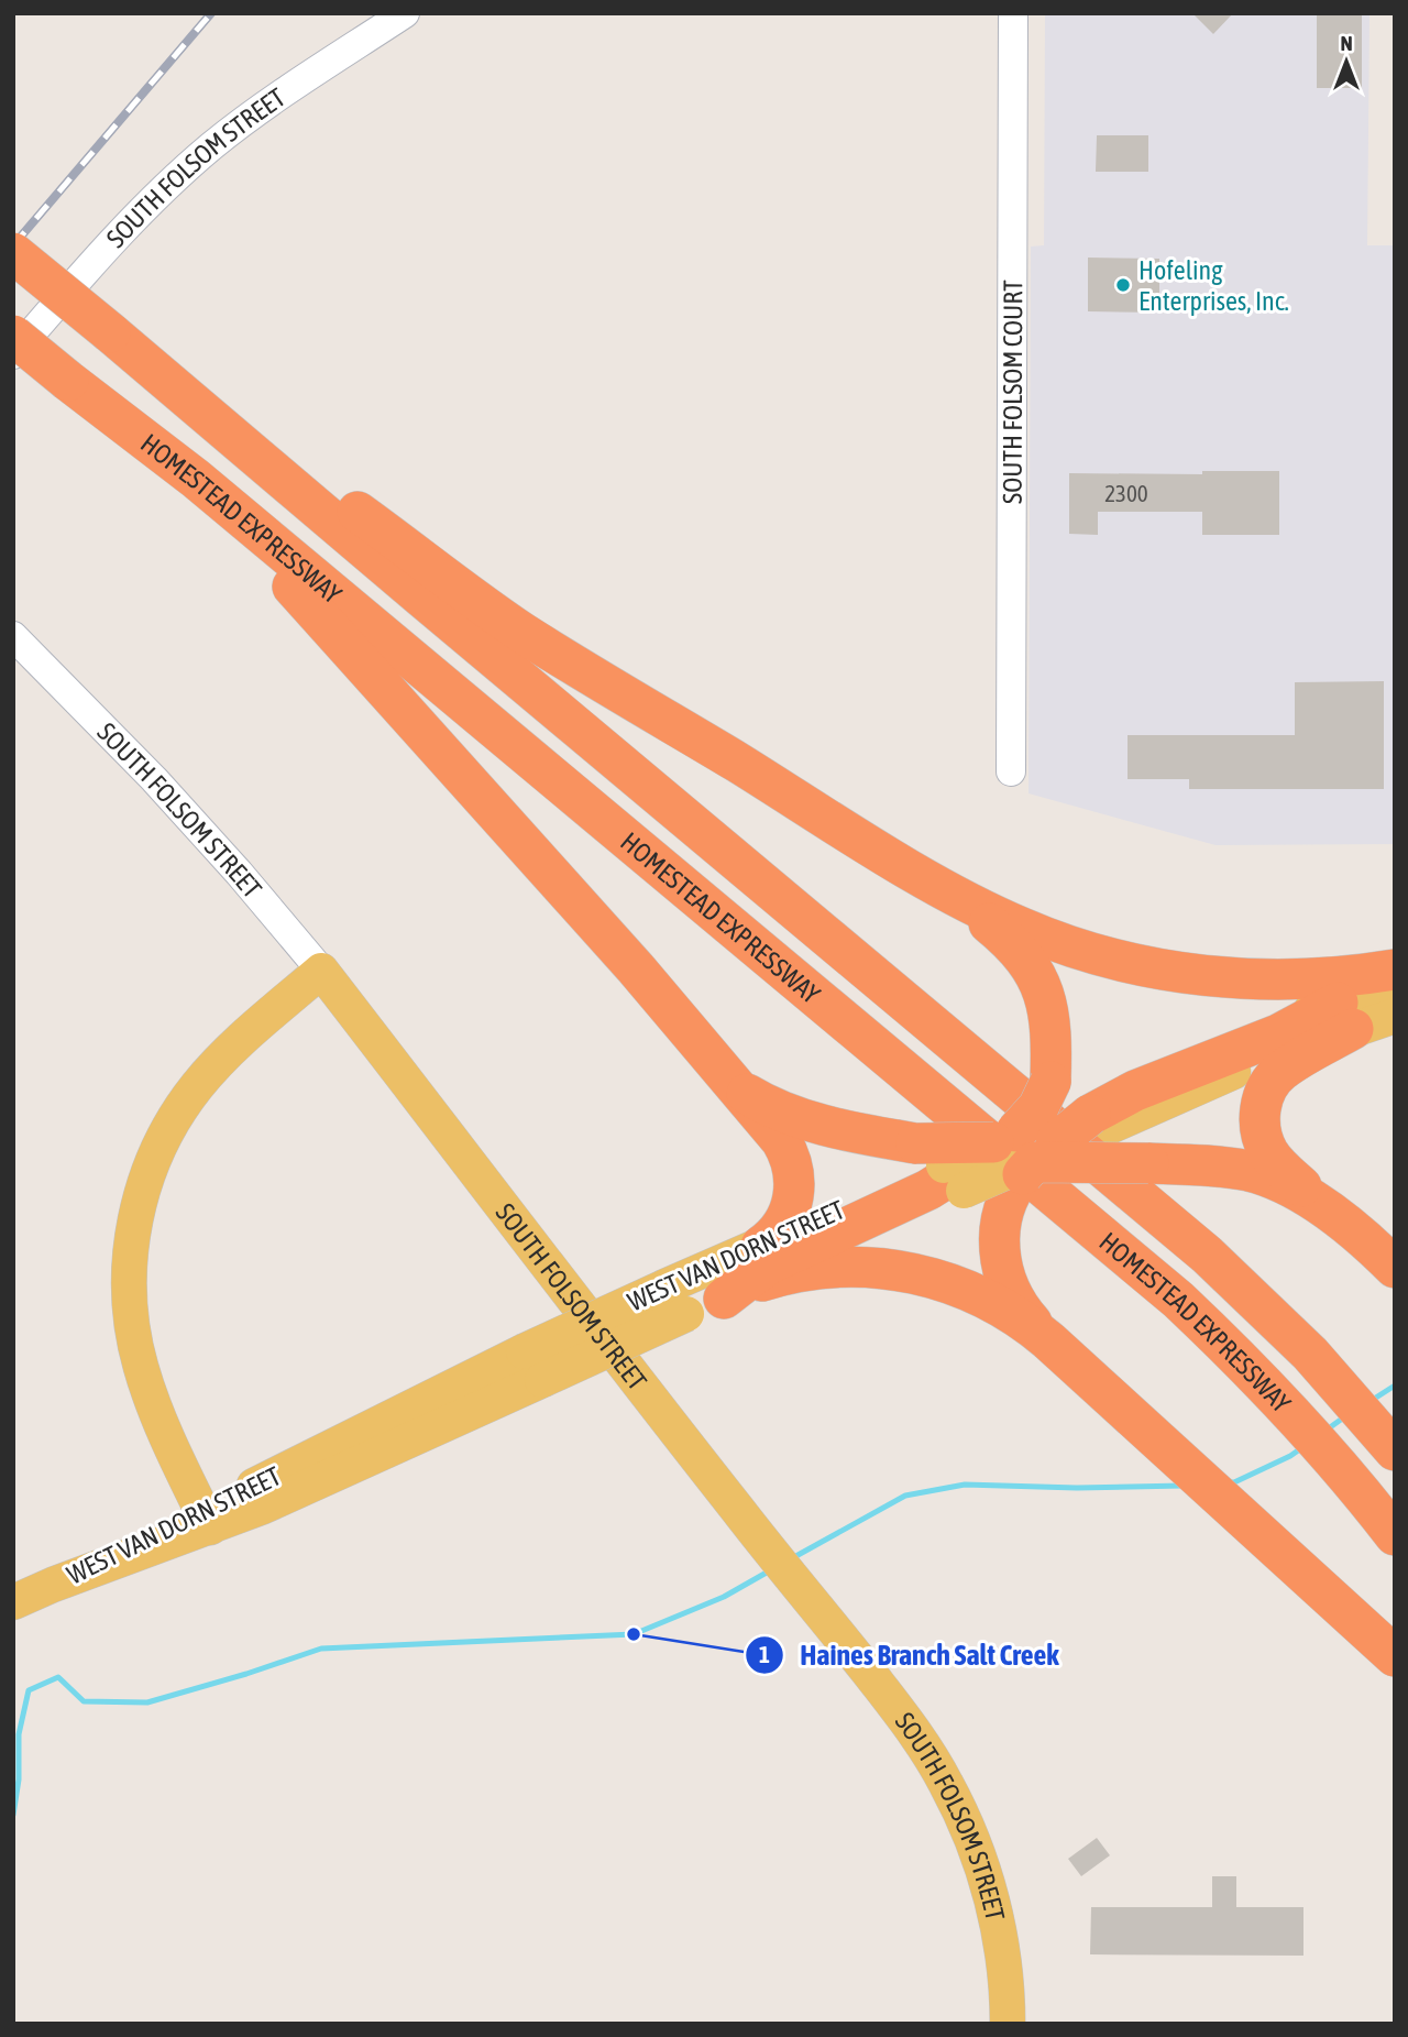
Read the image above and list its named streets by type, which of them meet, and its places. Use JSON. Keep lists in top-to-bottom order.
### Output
{
  "streets": {
    "highway": ["HOMESTEAD EXPRESSWAY"],
    "main road": ["SOUTH FOLSOM STREET", "WEST VAN DORN STREET"],
    "street": ["SOUTH FOLSOM COURT"]
  },
  "places": ["Hofeling Enterprises, Inc.", "Haines Branch Salt Creek"],
  "house_numbers": ["2300"],
  "north": "top"
}
